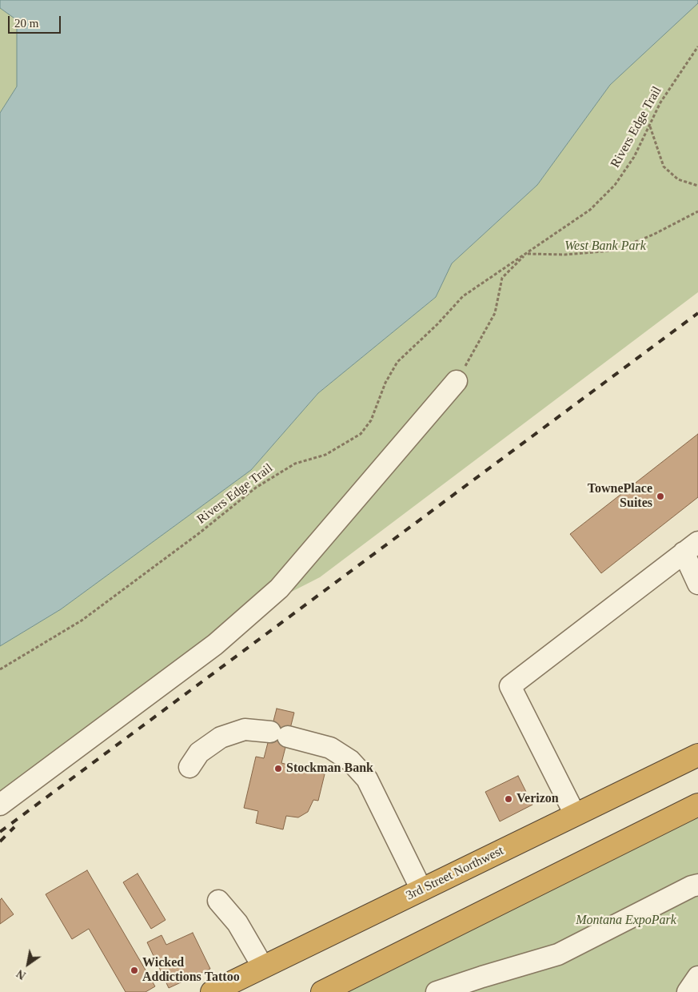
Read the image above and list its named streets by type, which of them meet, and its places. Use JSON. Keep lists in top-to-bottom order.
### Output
{
  "streets": {
    "highway": ["3rd Street Northwest"],
    "path": ["Rivers Edge Trail"]
  },
  "parks": ["West Bank Park", "Montana ExpoPark"],
  "places": [
    "TownePlace Suites",
    "Stockman Bank",
    "Verizon",
    "Wicked Addictions Tattoo"
  ],
  "scale_bar": "20 m",
  "north": "bottom left"
}
